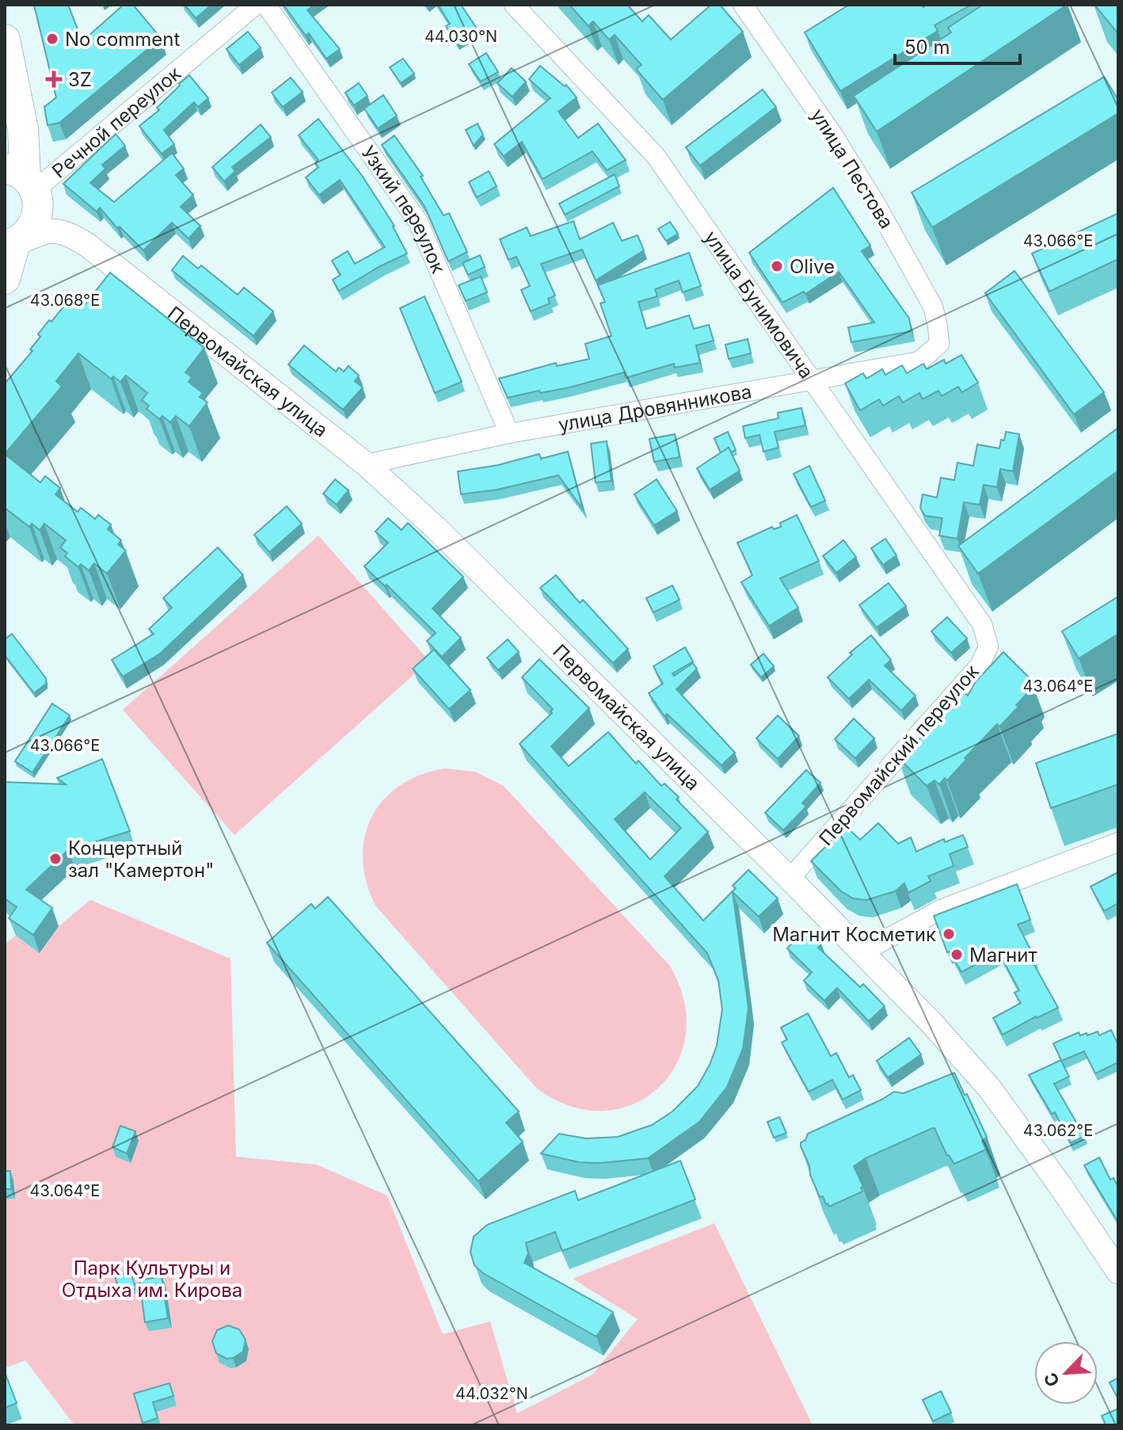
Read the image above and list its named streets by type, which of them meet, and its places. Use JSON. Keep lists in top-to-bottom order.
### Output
{
  "streets": {
    "street": [
      "Речной переулок",
      "улица Пестова",
      "Узкий переулок",
      "улица Бунимовича",
      "Первомайская улица",
      "улица Дровянникова",
      "Первомайский переулок"
    ]
  },
  "crossings": [
    ["Речной переулок", "Первомайская улица"],
    ["улица Пестова", "улица Дровянникова"],
    ["Узкий переулок", "улица Дровянникова"],
    ["улица Бунимовича", "улица Дровянникова"],
    ["улица Бунимовича", "Первомайский переулок"],
    ["Первомайская улица", "улица Дровянникова"],
    ["Первомайская улица", "Первомайский переулок"]
  ],
  "parks": ["Парк Культуры и Отдыха им. Кирова"],
  "places": {
    "other": [
      "No comment",
      "Olive",
      "Концертный зал \"Камертон\"",
      "Магнит Косметик",
      "Магнит"
    ],
    "health": ["3Z"]
  },
  "scale_bar": "50 m",
  "north": "bottom left",
  "coordinates": [
    "44.030°N",
    "43.066°E",
    "43.068°E",
    "43.064°E",
    "43.062°E",
    "44.032°N"
  ]
}
